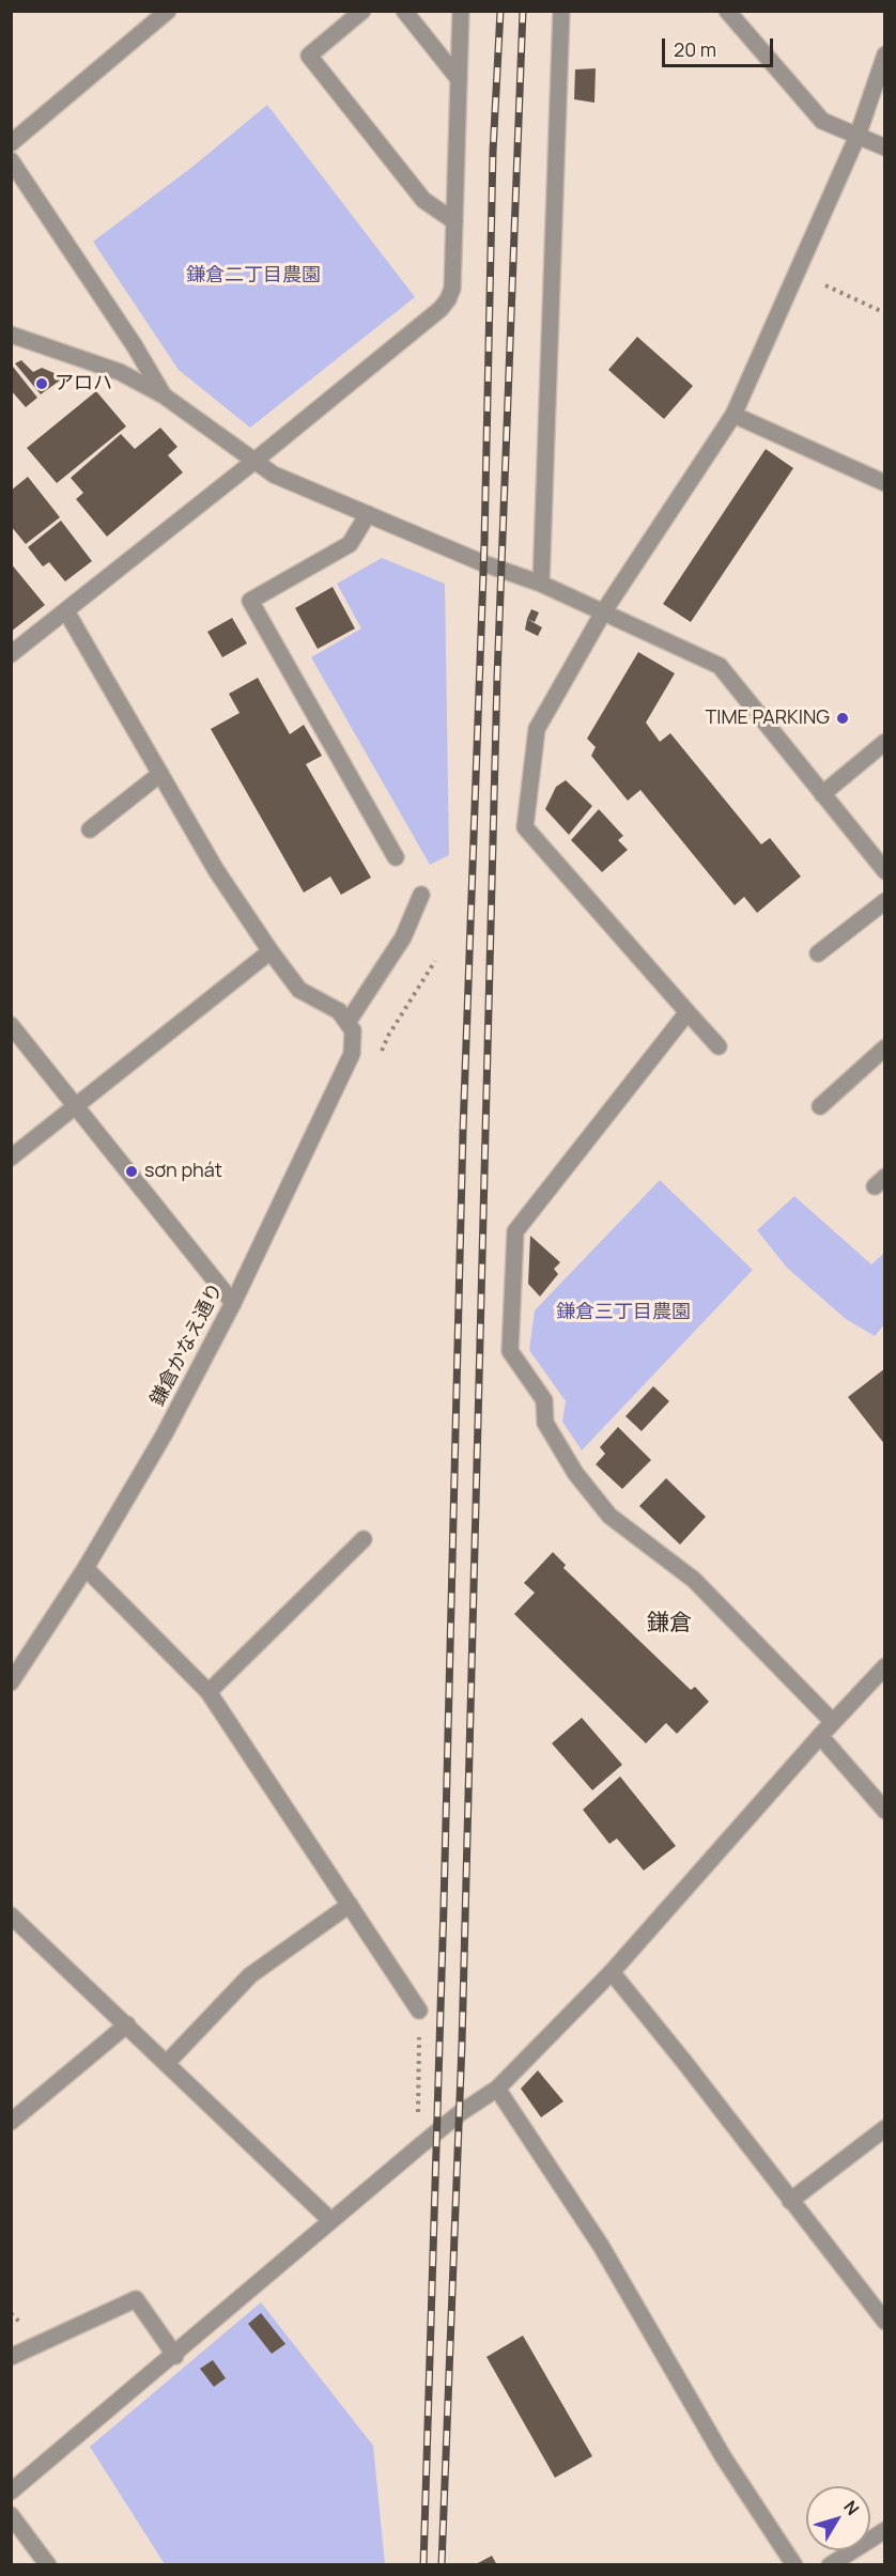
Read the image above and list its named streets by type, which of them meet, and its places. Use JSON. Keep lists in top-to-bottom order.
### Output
{
  "streets": {
    "street": ["鎌倉かなえ通り"]
  },
  "districts": ["鎌倉"],
  "parks": ["鎌倉二丁目農園", "鎌倉三丁目農園"],
  "places": ["アロハ", "TIME PARKING", "sơn phát"],
  "scale_bar": "20 m",
  "north": "top right"
}
